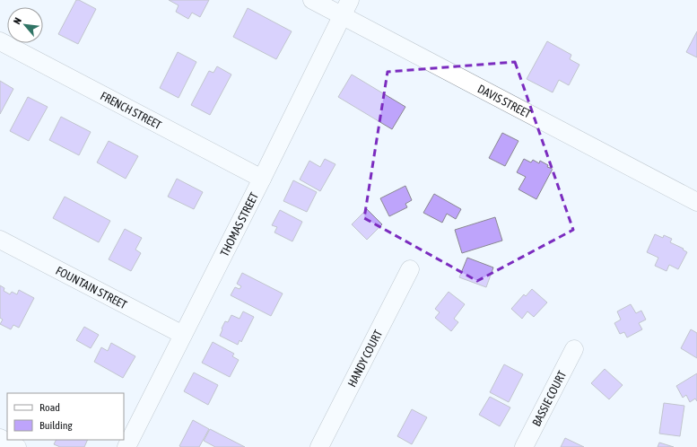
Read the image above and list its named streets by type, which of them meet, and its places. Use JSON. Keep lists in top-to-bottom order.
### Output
{
  "streets": {
    "street": [
      "DAVIS STREET",
      "FRENCH STREET",
      "THOMAS STREET",
      "FOUNTAIN STREET",
      "HANDY COURT",
      "BASSIE COURT"
    ]
  },
  "crossings": [
    ["DAVIS STREET", "THOMAS STREET"],
    ["FRENCH STREET", "THOMAS STREET"],
    ["THOMAS STREET", "FOUNTAIN STREET"]
  ],
  "legend": ["Road", "Building"],
  "north": "top left"
}
